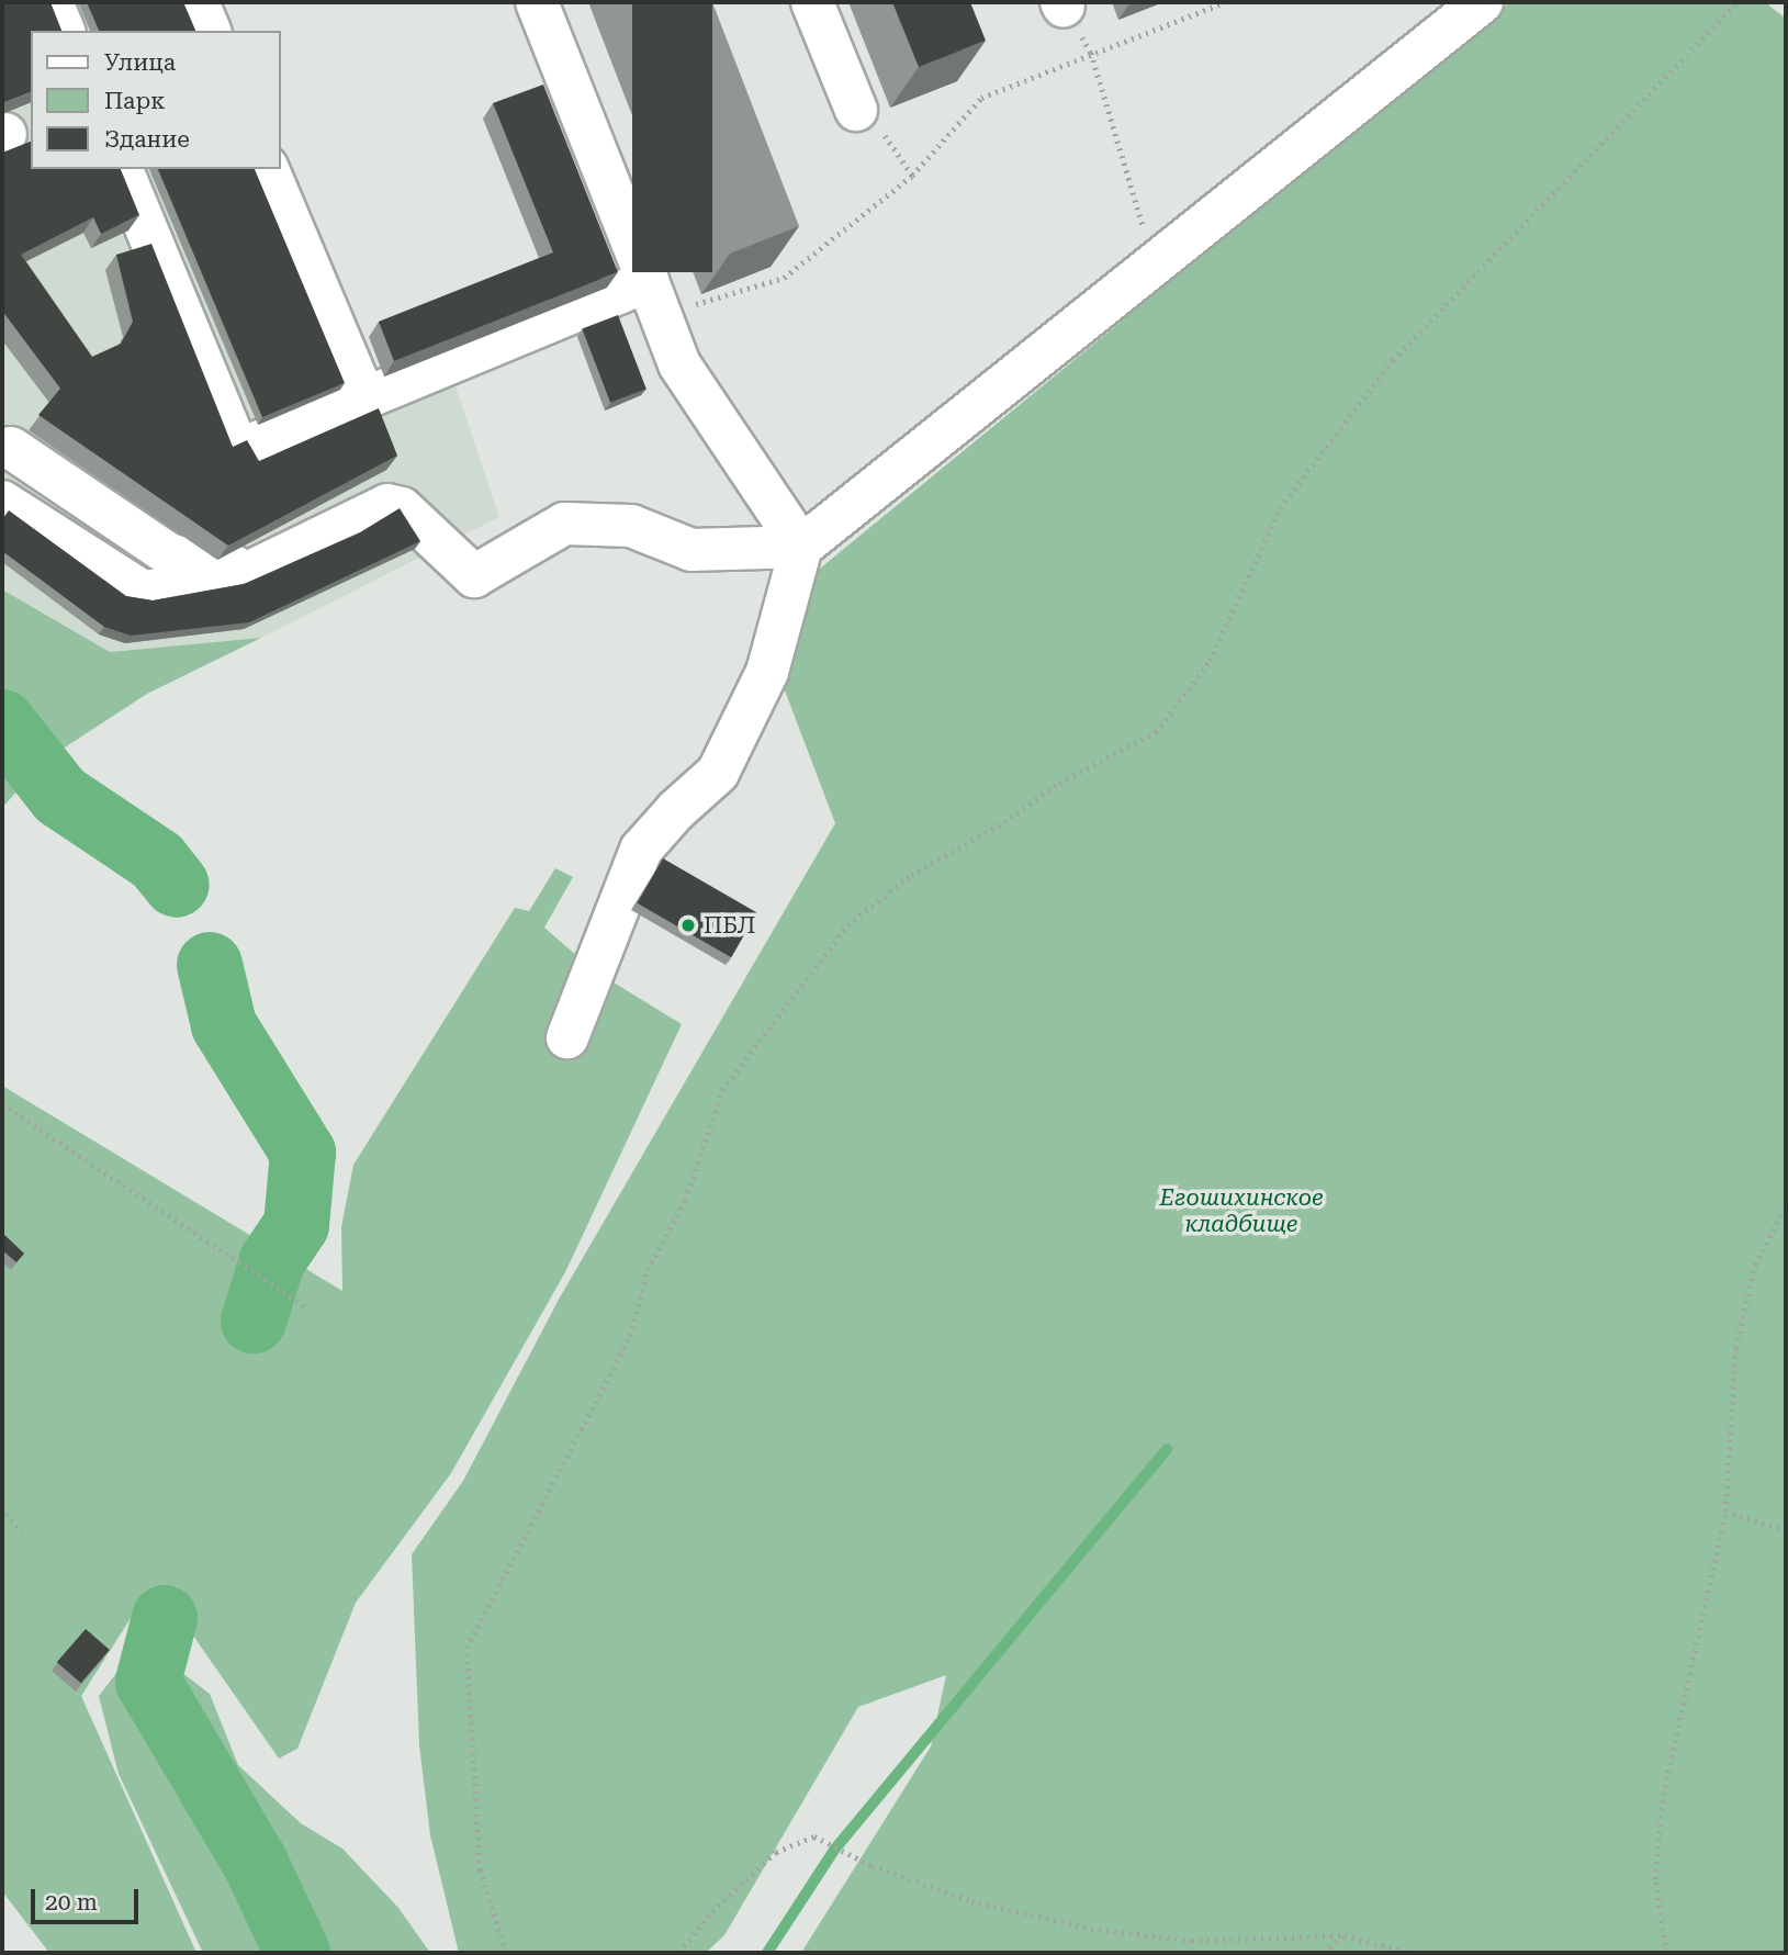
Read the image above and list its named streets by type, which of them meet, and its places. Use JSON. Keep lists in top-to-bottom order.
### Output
{
  "parks": ["Егошихинское кладбище"],
  "places": ["ПБЛ"],
  "legend": ["Улица", "Парк", "Здание"],
  "scale_bar": "20 m"
}
